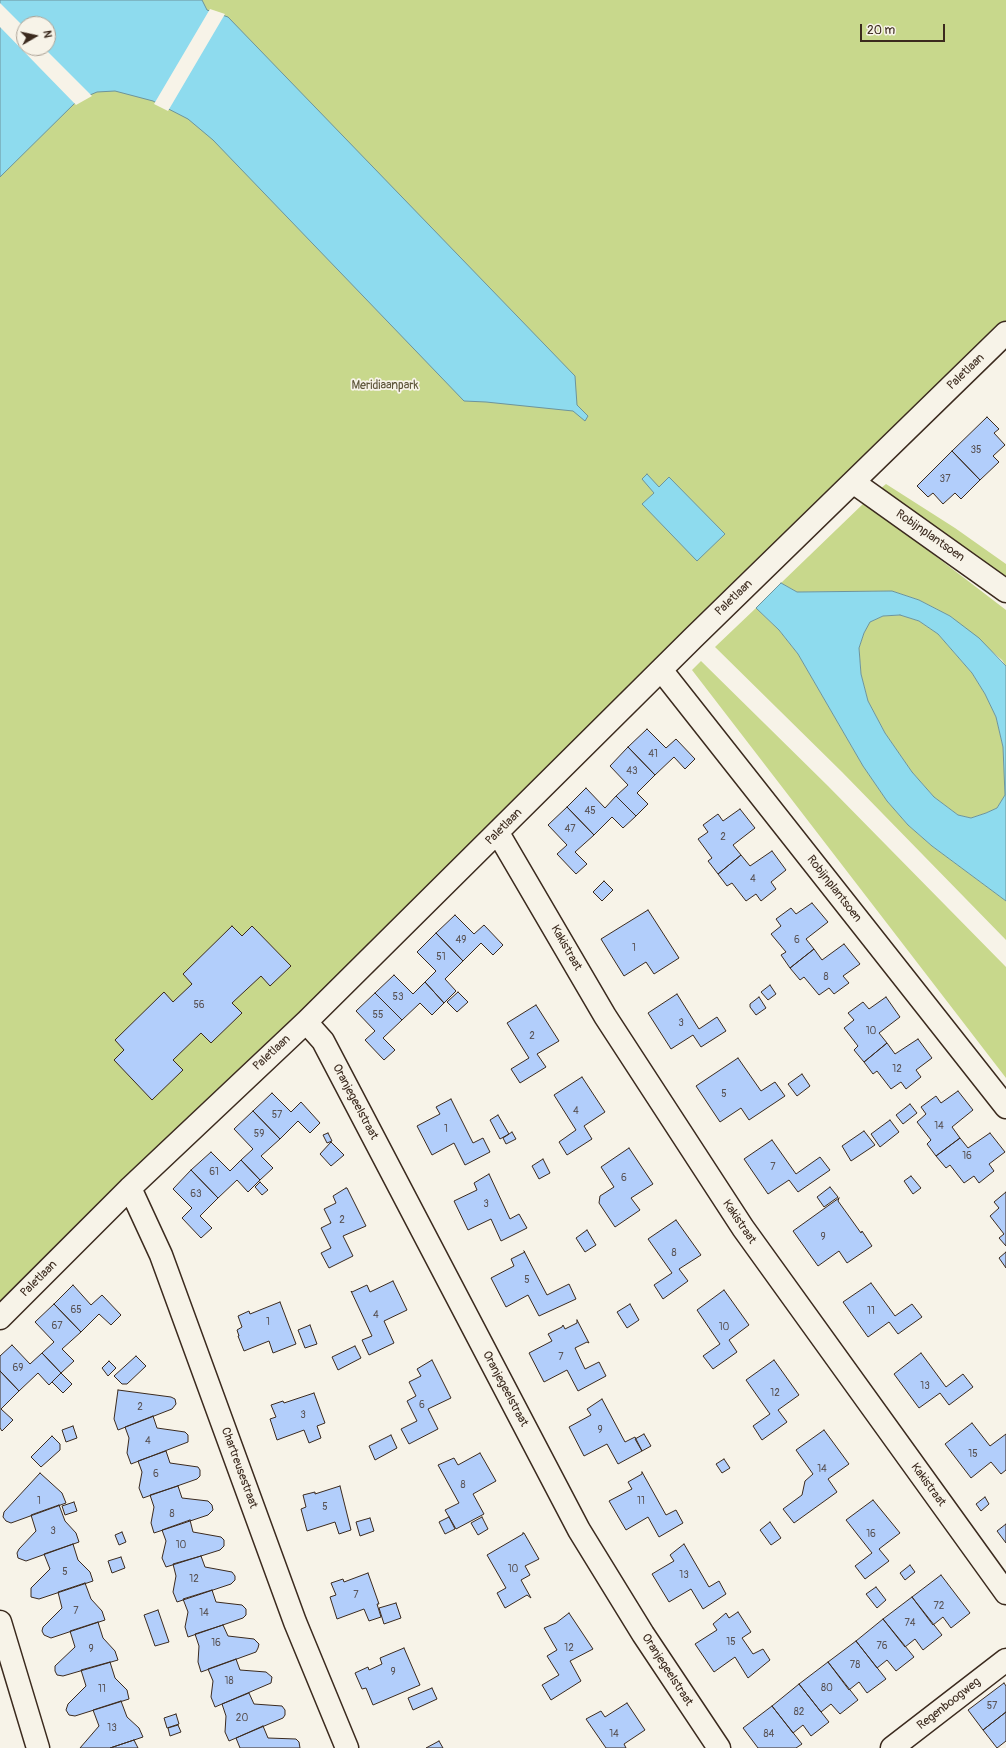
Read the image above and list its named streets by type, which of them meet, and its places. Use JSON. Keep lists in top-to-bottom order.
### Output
{
  "streets": {
    "street": [
      "Paletlaan",
      "Robijnplantsoen",
      "Kakistraat",
      "Oranjegeelstraat",
      "Chartreusestraat",
      "Regenboogweg"
    ]
  },
  "crossings": [
    ["Paletlaan", "Robijnplantsoen"],
    ["Paletlaan", "Kakistraat"],
    ["Paletlaan", "Oranjegeelstraat"],
    ["Paletlaan", "Chartreusestraat"]
  ],
  "parks": ["Meridiaanpark"],
  "house_numbers": [
    "35",
    "37",
    "41",
    "43",
    "45",
    "47",
    "2",
    "4",
    "49",
    "6",
    "1",
    "51",
    "8",
    "53",
    "56",
    "55",
    "3",
    "10",
    "2",
    "12",
    "5",
    "4",
    "57",
    "14",
    "1",
    "59",
    "16",
    "7",
    "61",
    "6",
    "63",
    "3",
    "2",
    "9",
    "8",
    "5",
    "65",
    "11",
    "4",
    "1",
    "67",
    "10",
    "7",
    "69",
    "13",
    "12",
    "6",
    "2",
    "3",
    "9",
    "4",
    "15",
    "14",
    "6",
    "8",
    "1",
    "11",
    "5",
    "8",
    "3",
    "16",
    "10",
    "10",
    "5",
    "13",
    "12",
    "7",
    "72",
    "7",
    "14",
    "74",
    "15",
    "16",
    "76",
    "12",
    "9",
    "78",
    "9",
    "18",
    "80",
    "11",
    "57",
    "82",
    "20",
    "13",
    "14",
    "84"
  ],
  "scale_bar": "20 m",
  "north": "right"
}
